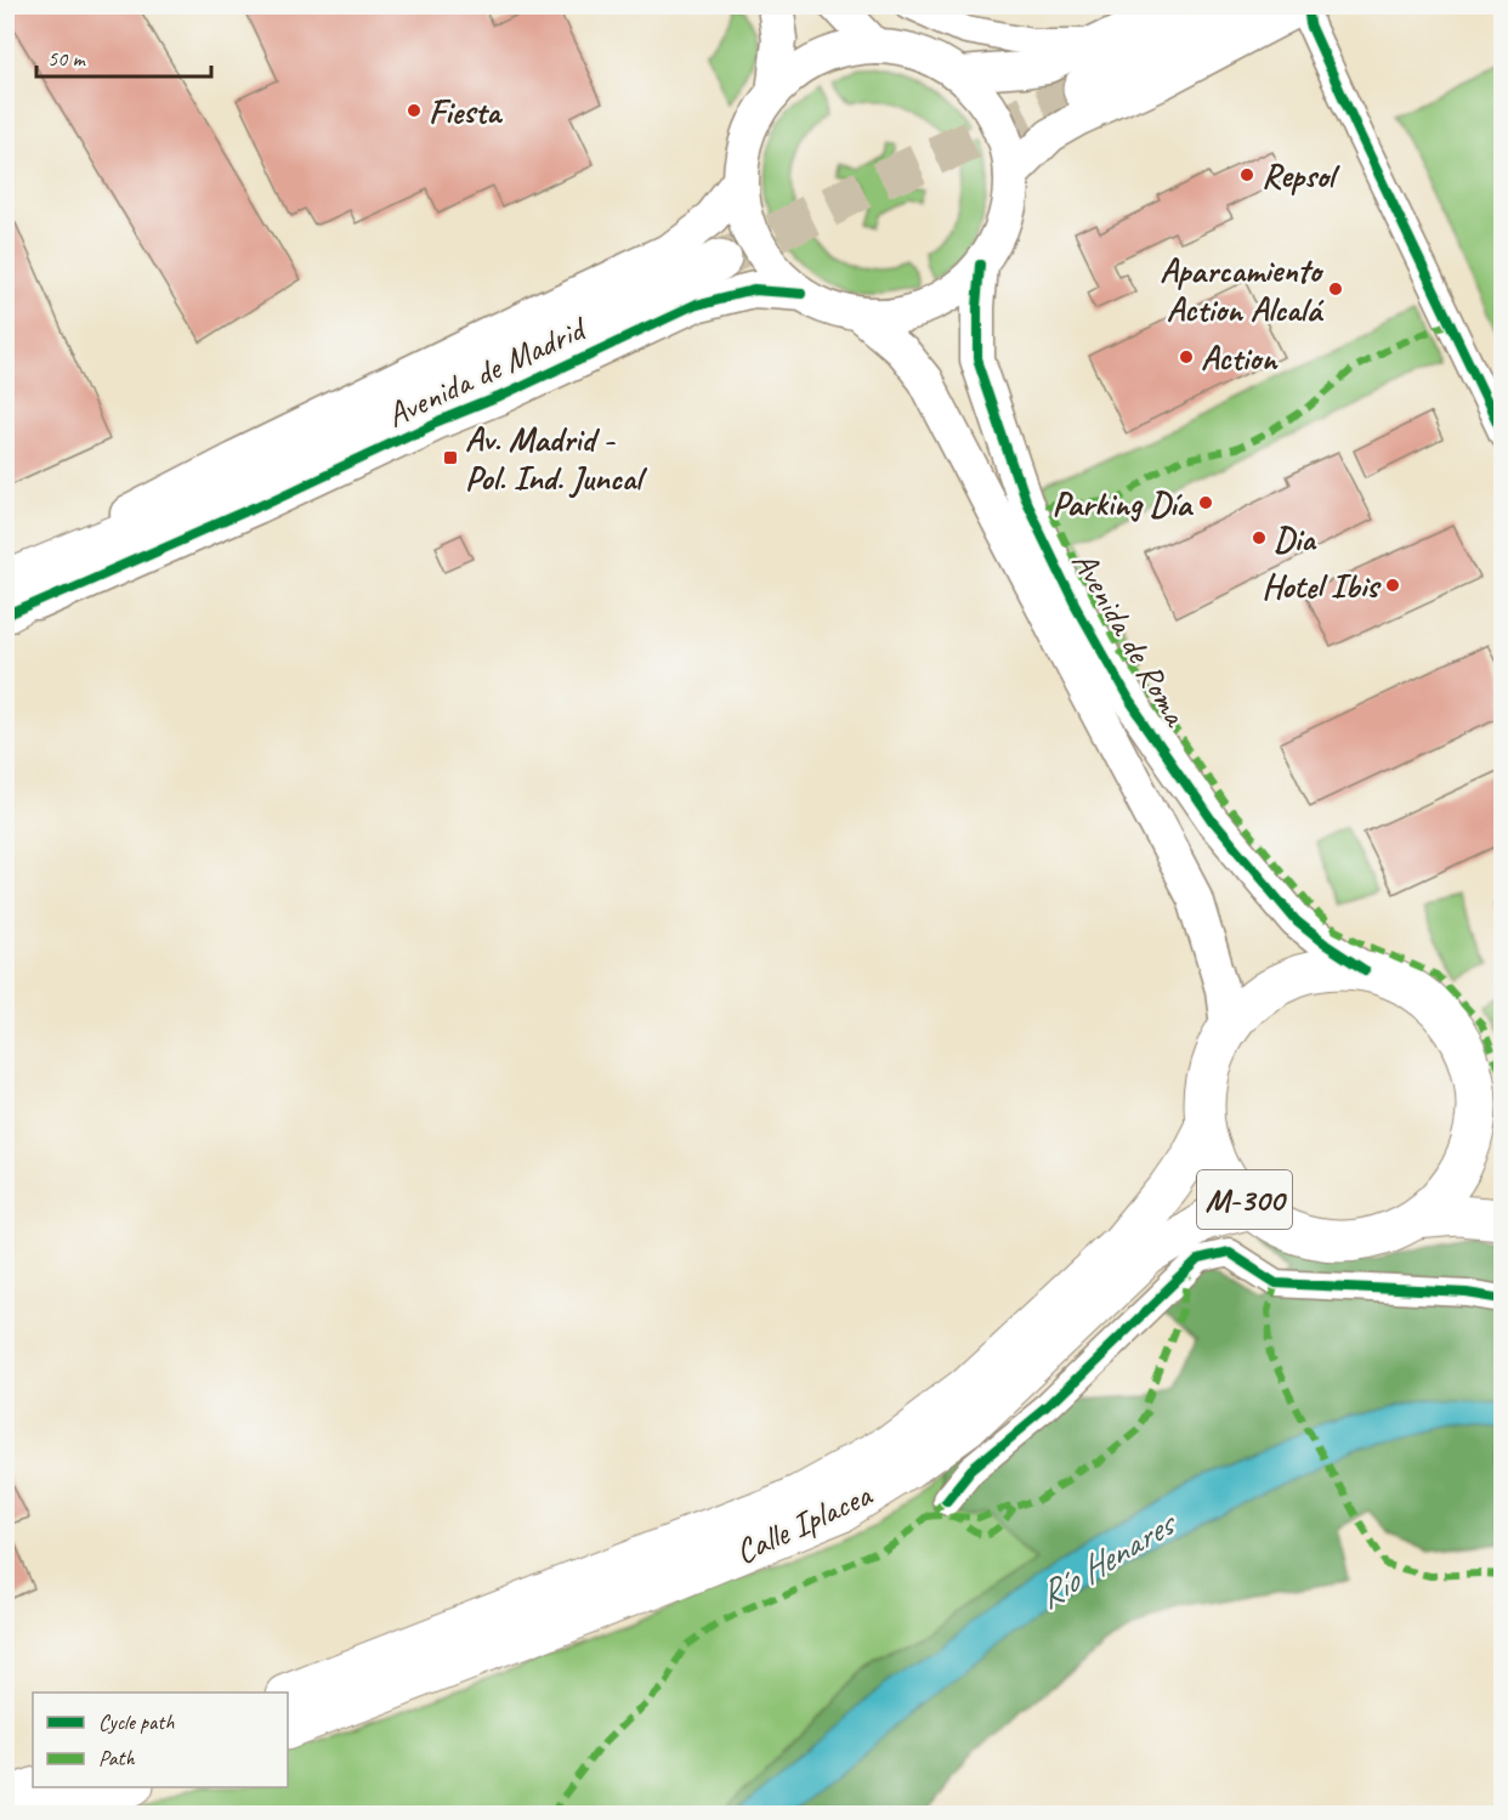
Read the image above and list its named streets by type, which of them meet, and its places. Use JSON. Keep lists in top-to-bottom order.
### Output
{
  "streets": {
    "main road": ["Avenida de Madrid", "M-300", "Calle Iplacea"],
    "street": ["Avenida de Roma"]
  },
  "crossings": [
    ["Avenida de Madrid", "M-300"],
    ["Avenida de Roma", "M-300"],
    ["M-300", "Calle Iplacea"]
  ],
  "water": ["Río Henares"],
  "places": {
    "other": [
      "Fiesta",
      "Repsol",
      "Aparcamiento Action Alcalá",
      "Action",
      "Parking Día",
      "Dia",
      "Hotel Ibis"
    ],
    "transit": ["Av. Madrid - Pol. Ind. Juncal"]
  },
  "legend": ["Cycle path", "Path"],
  "scale_bar": "50 m"
}
